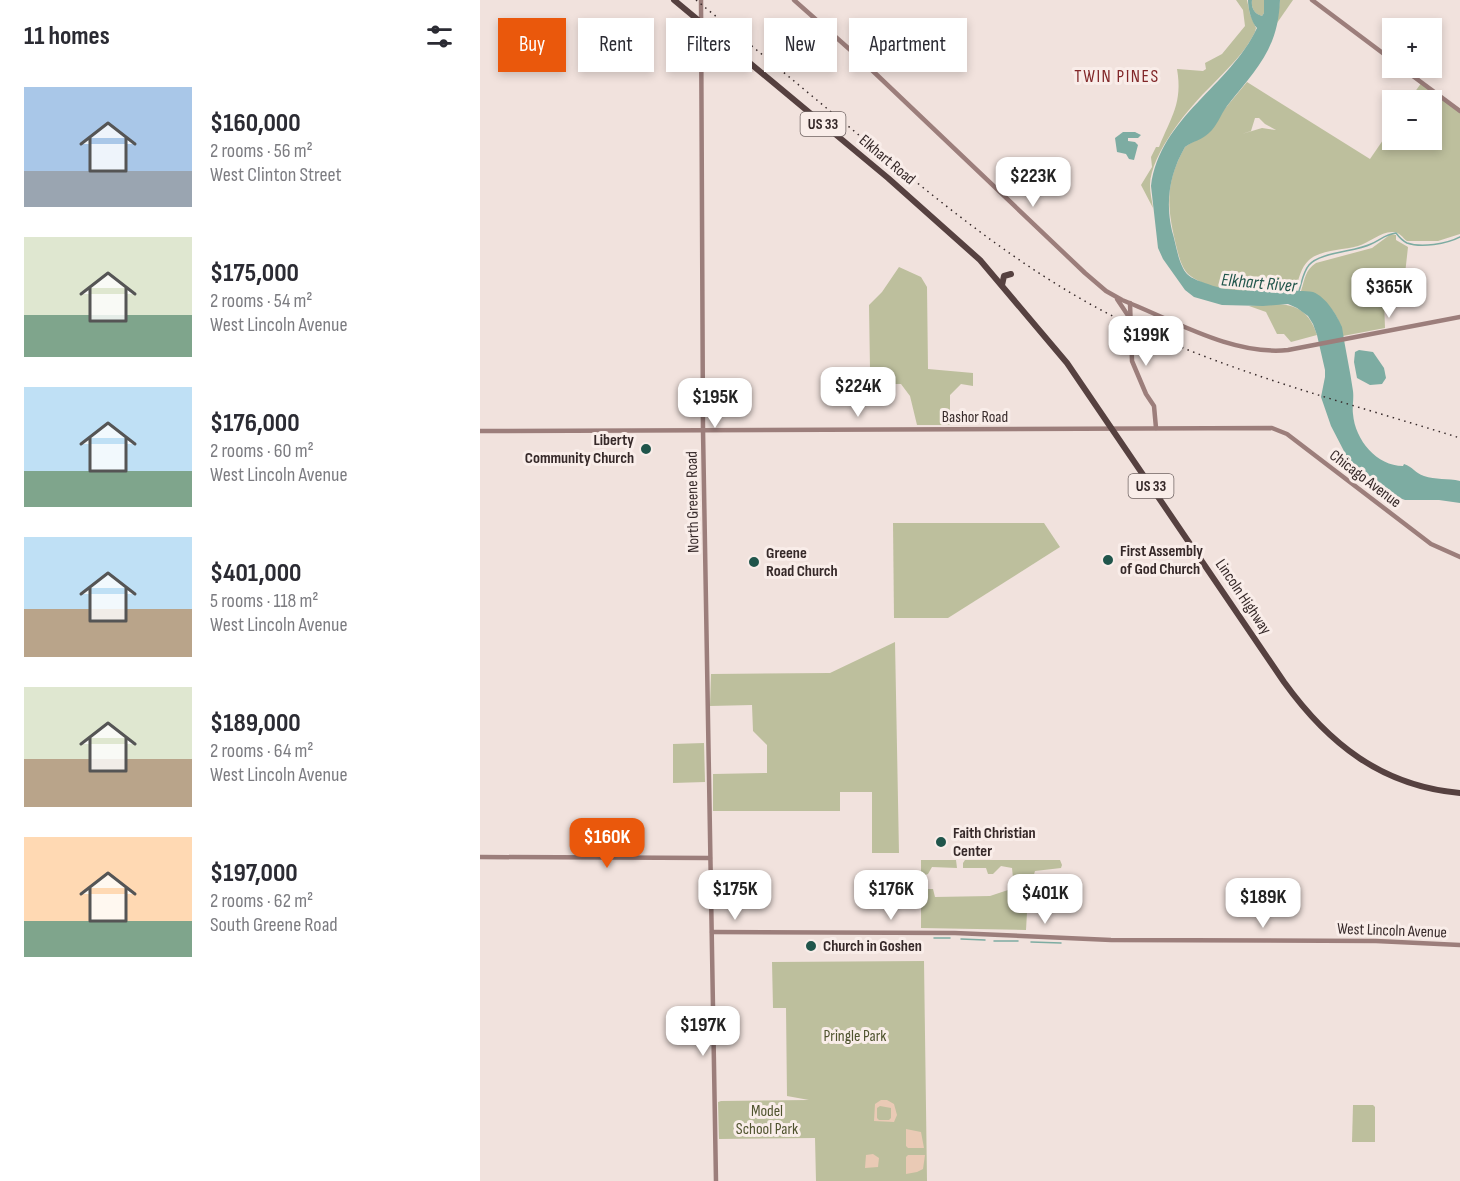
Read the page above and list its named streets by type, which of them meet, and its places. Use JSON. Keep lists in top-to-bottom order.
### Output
{
  "streets": {
    "highway": ["US 33", "Elkhart Road", "Lincoln Highway"],
    "street": [
      "Bashor Road",
      "Chicago Avenue",
      "North Greene Road",
      "West Lincoln Avenue"
    ]
  },
  "crossings": [
    ["Elkhart Road", "Lincoln Highway"],
    ["Bashor Road", "Chicago Avenue"],
    ["Bashor Road", "North Greene Road"],
    ["Bashor Road", "Lincoln Highway"],
    ["North Greene Road", "West Lincoln Avenue"]
  ],
  "districts": ["TWIN PINES"],
  "water": ["Elkhart River"],
  "parks": ["Pringle Park", "Model School Park"],
  "places": [
    "Liberty Community Church",
    "First Assembly of God Church",
    "Greene Road Church",
    "Faith Christian Center",
    "Church in Goshen"
  ],
  "page": {
    "heading": "11 homes",
    "map_buttons": ["+", "−"],
    "chip": [
      "Buy",
      "Rent",
      "Filters",
      "New",
      "Apartment"
    ],
    "list": [
      {
        "name": "$160,000",
        "note": "2 rooms · 56 m² · West Clinton Street"
      },
      {
        "name": "$175,000",
        "note": "2 rooms · 54 m² · West Lincoln Avenue"
      },
      {
        "name": "$176,000",
        "note": "2 rooms · 60 m² · West Lincoln Avenue"
      },
      {
        "name": "$401,000",
        "note": "5 rooms · 118 m² · West Lincoln Avenue"
      },
      {
        "name": "$189,000",
        "note": "2 rooms · 64 m² · West Lincoln Avenue"
      },
      {
        "name": "$197,000",
        "note": "2 rooms · 62 m² · South Greene Road"
      }
    ],
    "price": [
      "$223K",
      "$365K",
      "$199K",
      "$224K",
      "$195K",
      "$160K",
      "$175K",
      "$176K",
      "$401K",
      "$189K",
      "$197K"
    ]
  }
}
